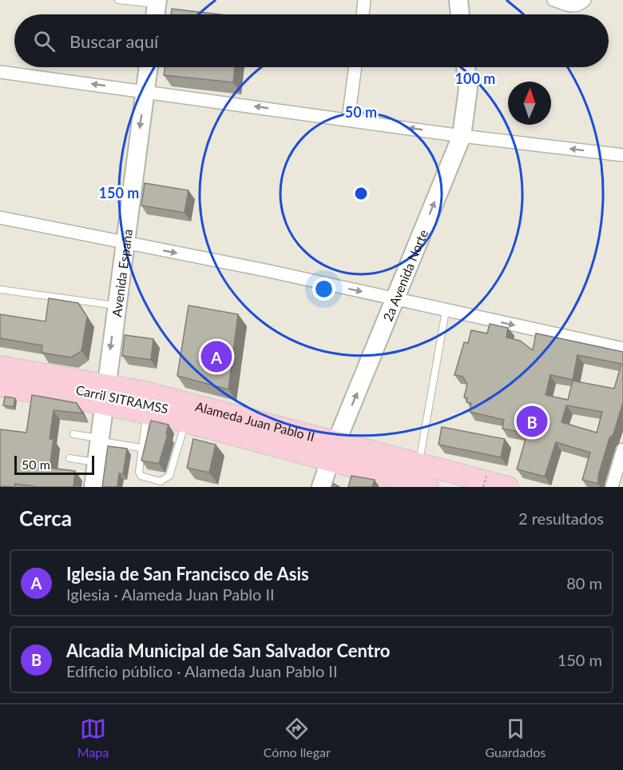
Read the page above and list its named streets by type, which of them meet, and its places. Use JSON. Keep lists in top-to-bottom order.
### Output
{
  "streets": {
    "main road": [
      "Avenida España",
      "2a Avenida Norte",
      "Carril SITRAMSS",
      "Alameda Juan Pablo II"
    ]
  },
  "crossings": [
    ["Avenida España", "Carril SITRAMSS"],
    ["Avenida España", "Alameda Juan Pablo II"],
    ["2a Avenida Norte", "Carril SITRAMSS"],
    ["2a Avenida Norte", "Alameda Juan Pablo II"],
    ["Carril SITRAMSS", "Alameda Juan Pablo II"]
  ],
  "one_way": ["Avenida España", "2a Avenida Norte"],
  "scale_bar": "50 m",
  "north": "top",
  "page": {
    "search": "Buscar aquí",
    "pins": ["A", "B"],
    "scale": "50 m",
    "heading": ["Cerca", "2 resultados"],
    "list": [
      {
        "mark": "A",
        "name": "Iglesia de San Francisco de Asis",
        "note": "Iglesia · Alameda Juan Pablo II",
        "value": "80 m"
      },
      {
        "mark": "B",
        "name": "Alcadia Municipal de San Salvador Centro",
        "note": "Edificio público · Alameda Juan Pablo II",
        "value": "150 m"
      }
    ],
    "nav": ["Mapa", "Cómo llegar", "Guardados"]
  },
  "rings": ["100 m", "50 m", "150 m"]
}
